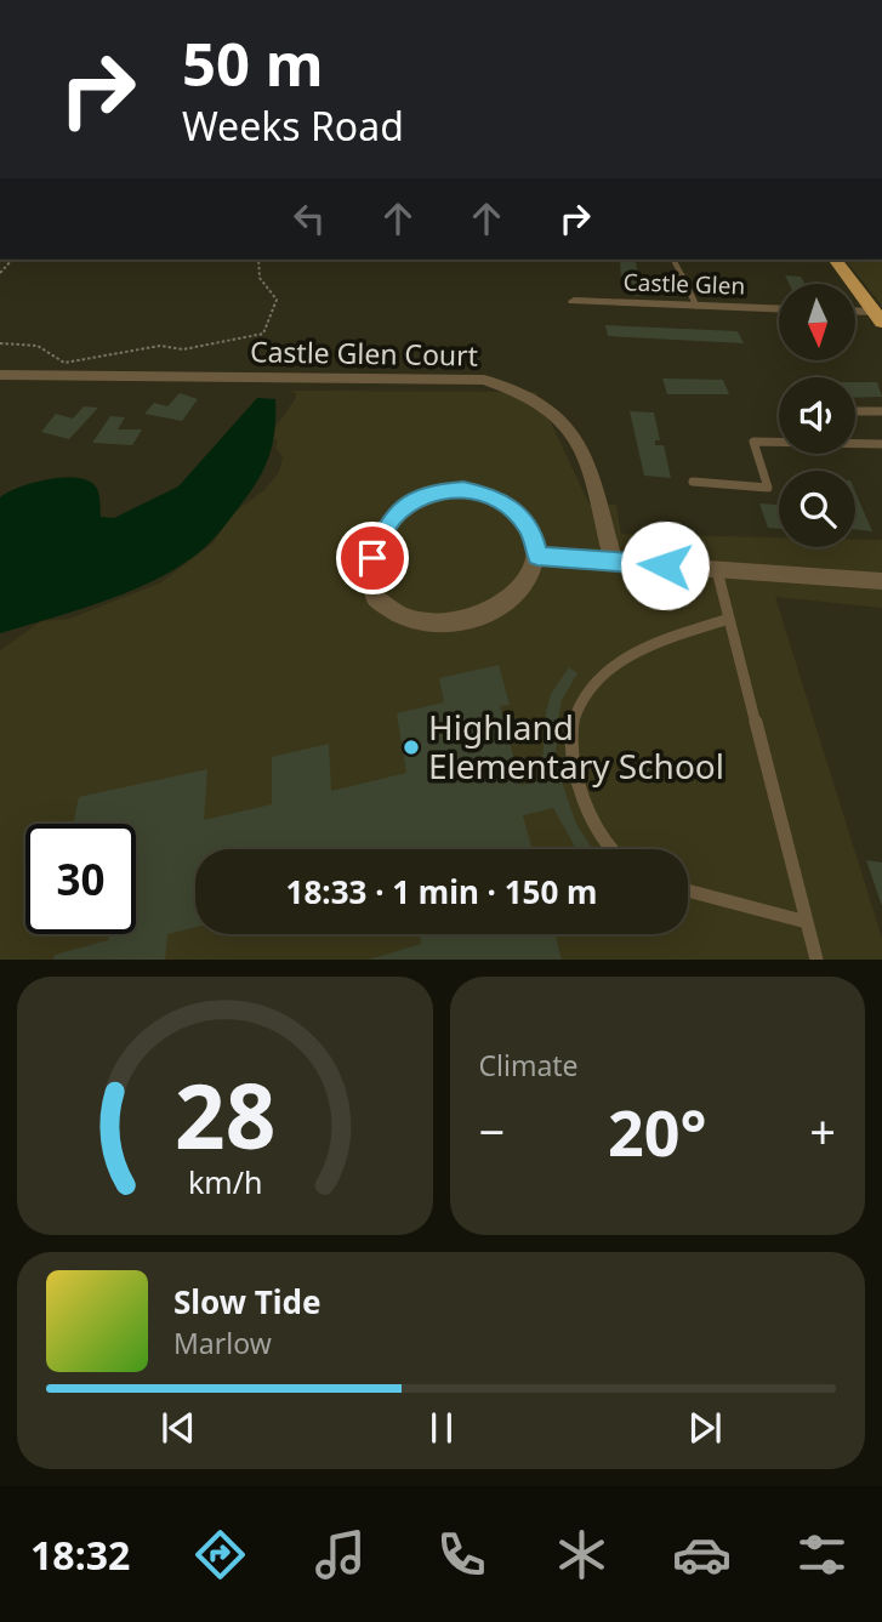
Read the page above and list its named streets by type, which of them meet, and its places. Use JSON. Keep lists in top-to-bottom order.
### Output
{
  "streets": {
    "street": ["Castle Glen", "Castle Glen Court"]
  },
  "places": ["Highland Elementary School"],
  "north": "bottom",
  "page": {
    "turn": ["50 m", "Weeks Road"],
    "limit": "30",
    "trip": "18:33 · 1 min · 150 m",
    "tile": "Climate",
    "heat": ["−", "20°", "+"],
    "song": ["Slow Tide", "Marlow"],
    "tabs": "18:32",
    "gauge": ["28", "km/h"]
  }
}
